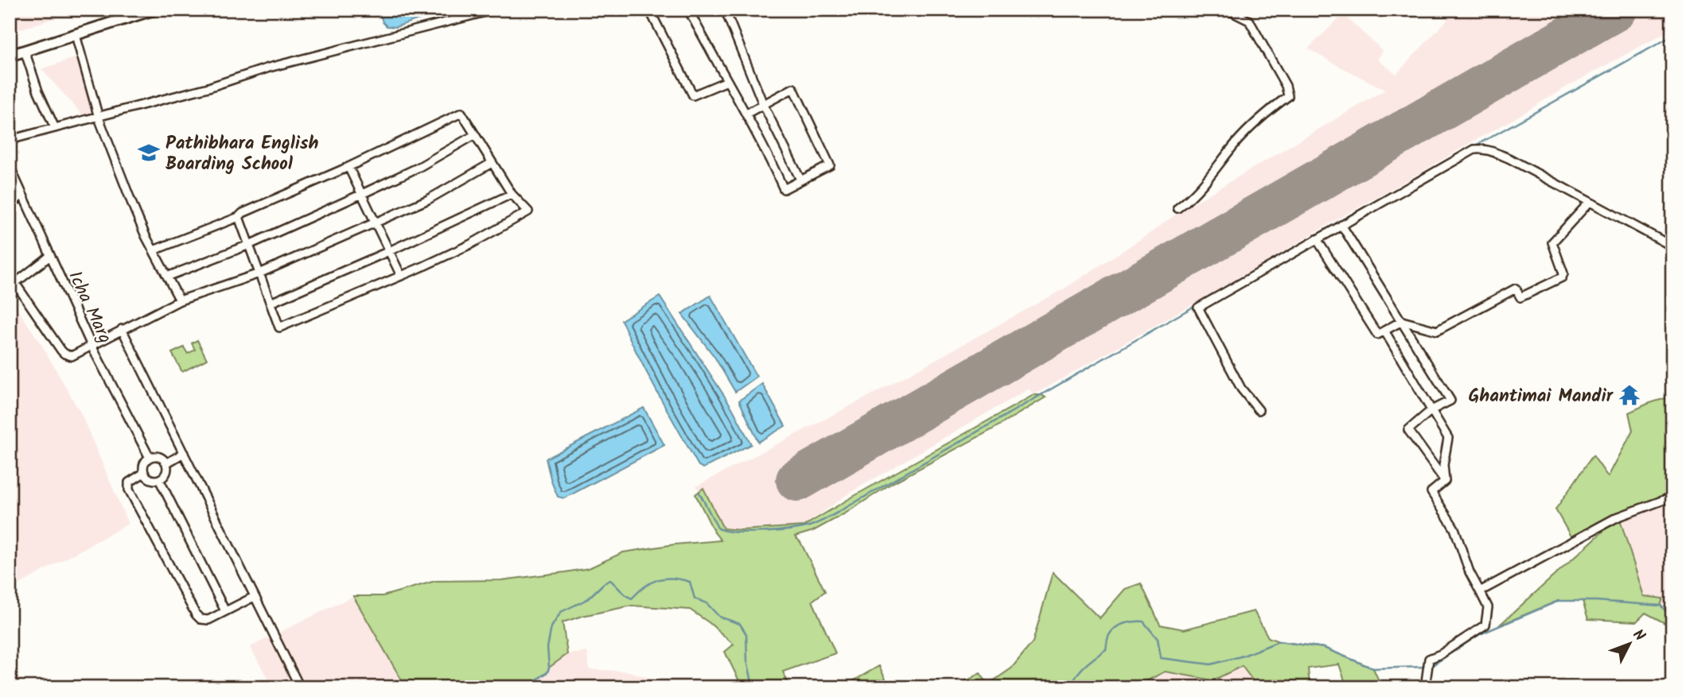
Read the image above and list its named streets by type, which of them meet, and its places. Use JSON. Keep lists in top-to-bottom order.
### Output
{
  "streets": {
    "street": ["Icha Marg"]
  },
  "places": {
    "school or university": ["Pathibhara English Boarding School"],
    "temple": ["Ghantimai Mandir"]
  },
  "north": "top right"
}
